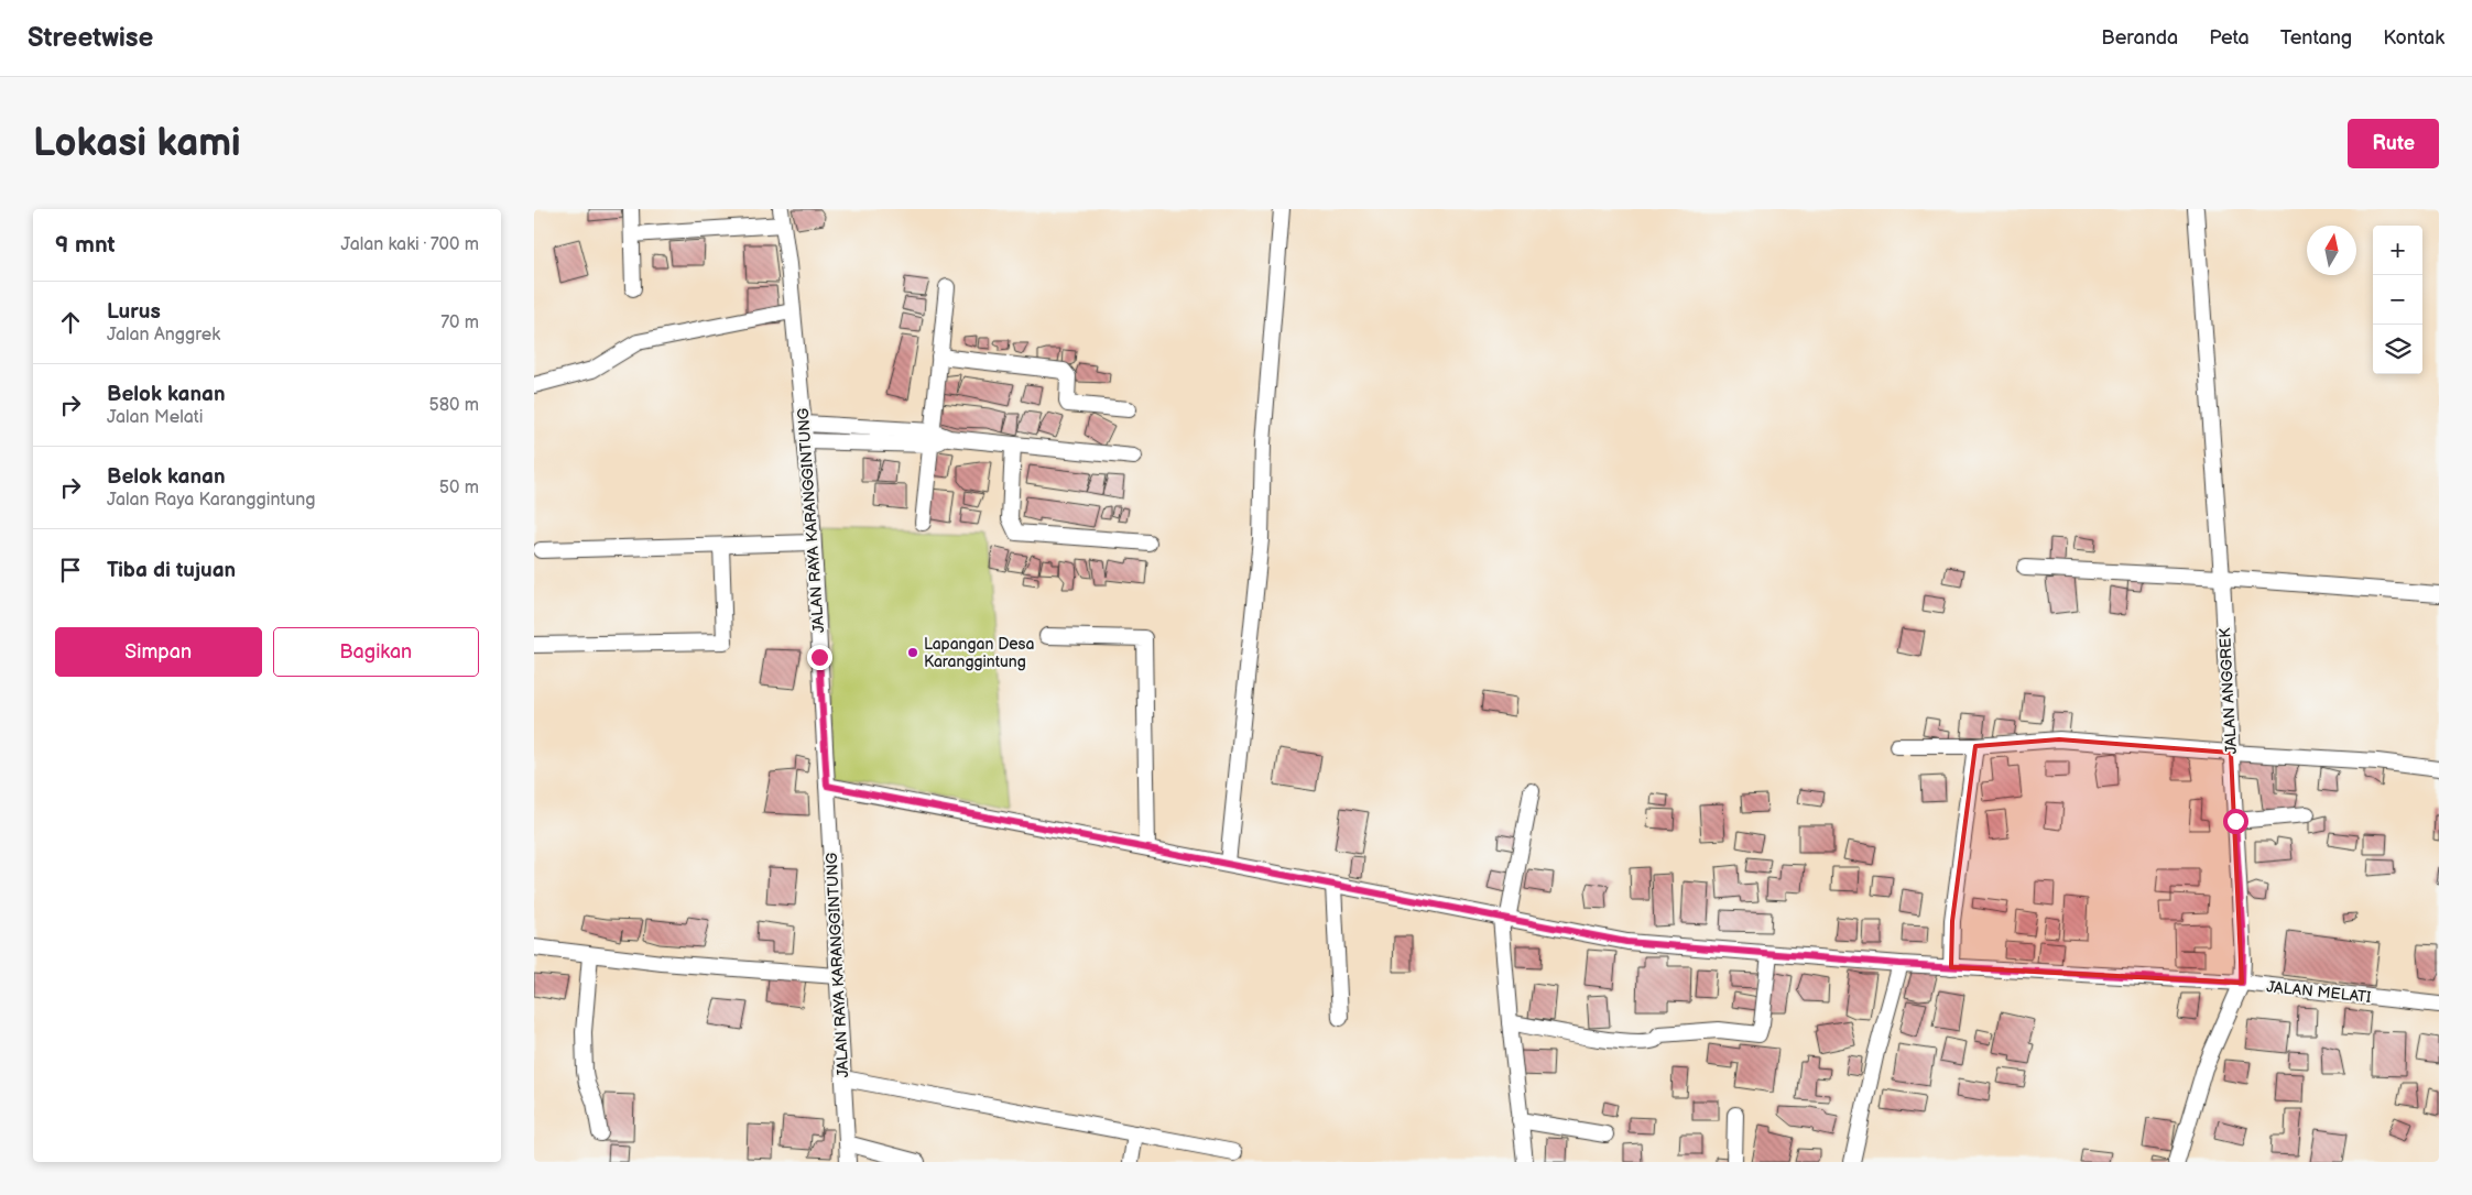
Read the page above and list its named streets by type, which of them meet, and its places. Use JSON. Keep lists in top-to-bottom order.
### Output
{
  "streets": {
    "street": ["JALAN RAYA KARANGGINTUNG", "JALAN ANGGREK", "JALAN MELATI"]
  },
  "crossings": [
    ["JALAN RAYA KARANGGINTUNG", "JALAN MELATI"],
    ["JALAN ANGGREK", "JALAN MELATI"]
  ],
  "places": ["Lapangan Desa Karanggintung"],
  "north": "top",
  "page": {
    "header": "Streetwise",
    "nav": [
      "Beranda",
      "Peta",
      "Tentang",
      "Kontak"
    ],
    "buttons": [
      "Rute",
      ["Simpan", "Bagikan"]
    ],
    "title": "Lokasi kami",
    "heading": ["9 mnt", "Jalan kaki · 700 m"],
    "map_buttons": ["+", "−"],
    "list": [
      ["Lurus", "Jalan Anggrek", "70 m"],
      ["Belok kanan", "Jalan Melati", "580 m"],
      ["Belok kanan", "Jalan Raya Karanggintung", "50 m"],
      "Tiba di tujuan"
    ]
  }
}
